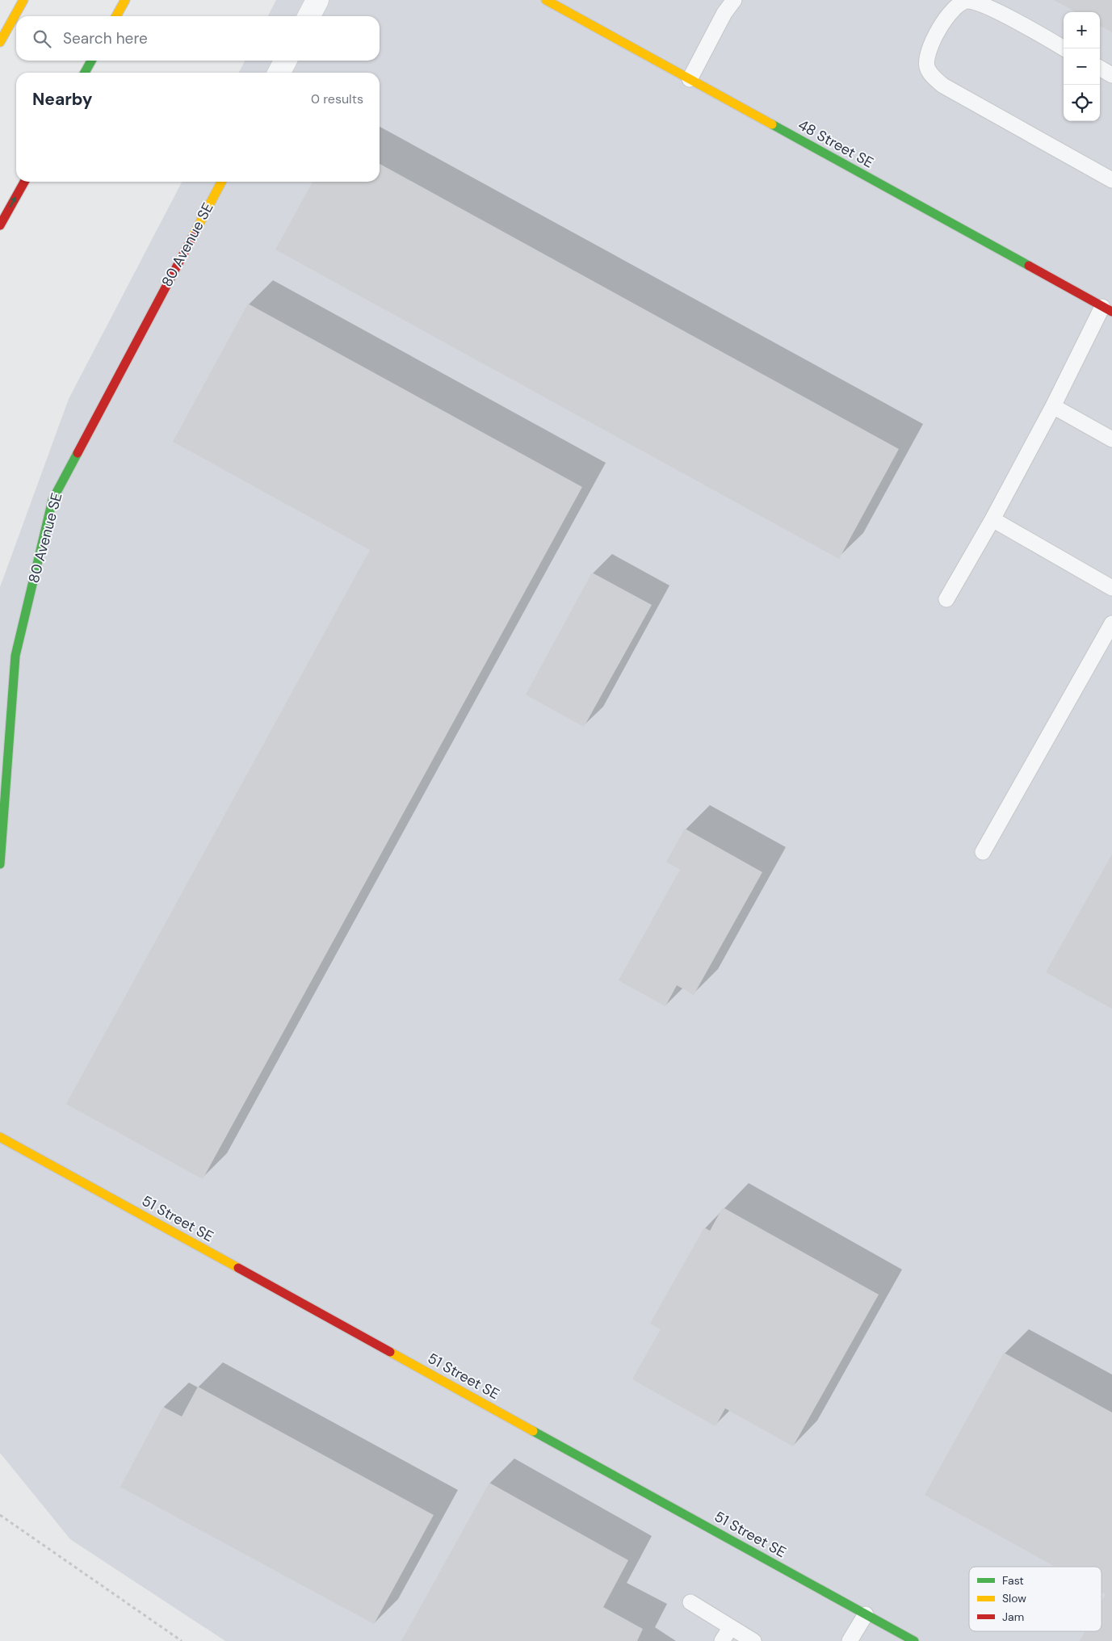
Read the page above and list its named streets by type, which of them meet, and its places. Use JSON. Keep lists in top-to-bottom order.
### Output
{
  "streets": {
    "street": ["48 Street SE", "80 Avenue SE", "51 Street SE"]
  },
  "legend": ["Fast", "Slow", "Jam"],
  "page": {
    "map_buttons": ["+", "−"],
    "search": "Search here",
    "heading": ["Nearby", "0 results"]
  }
}
